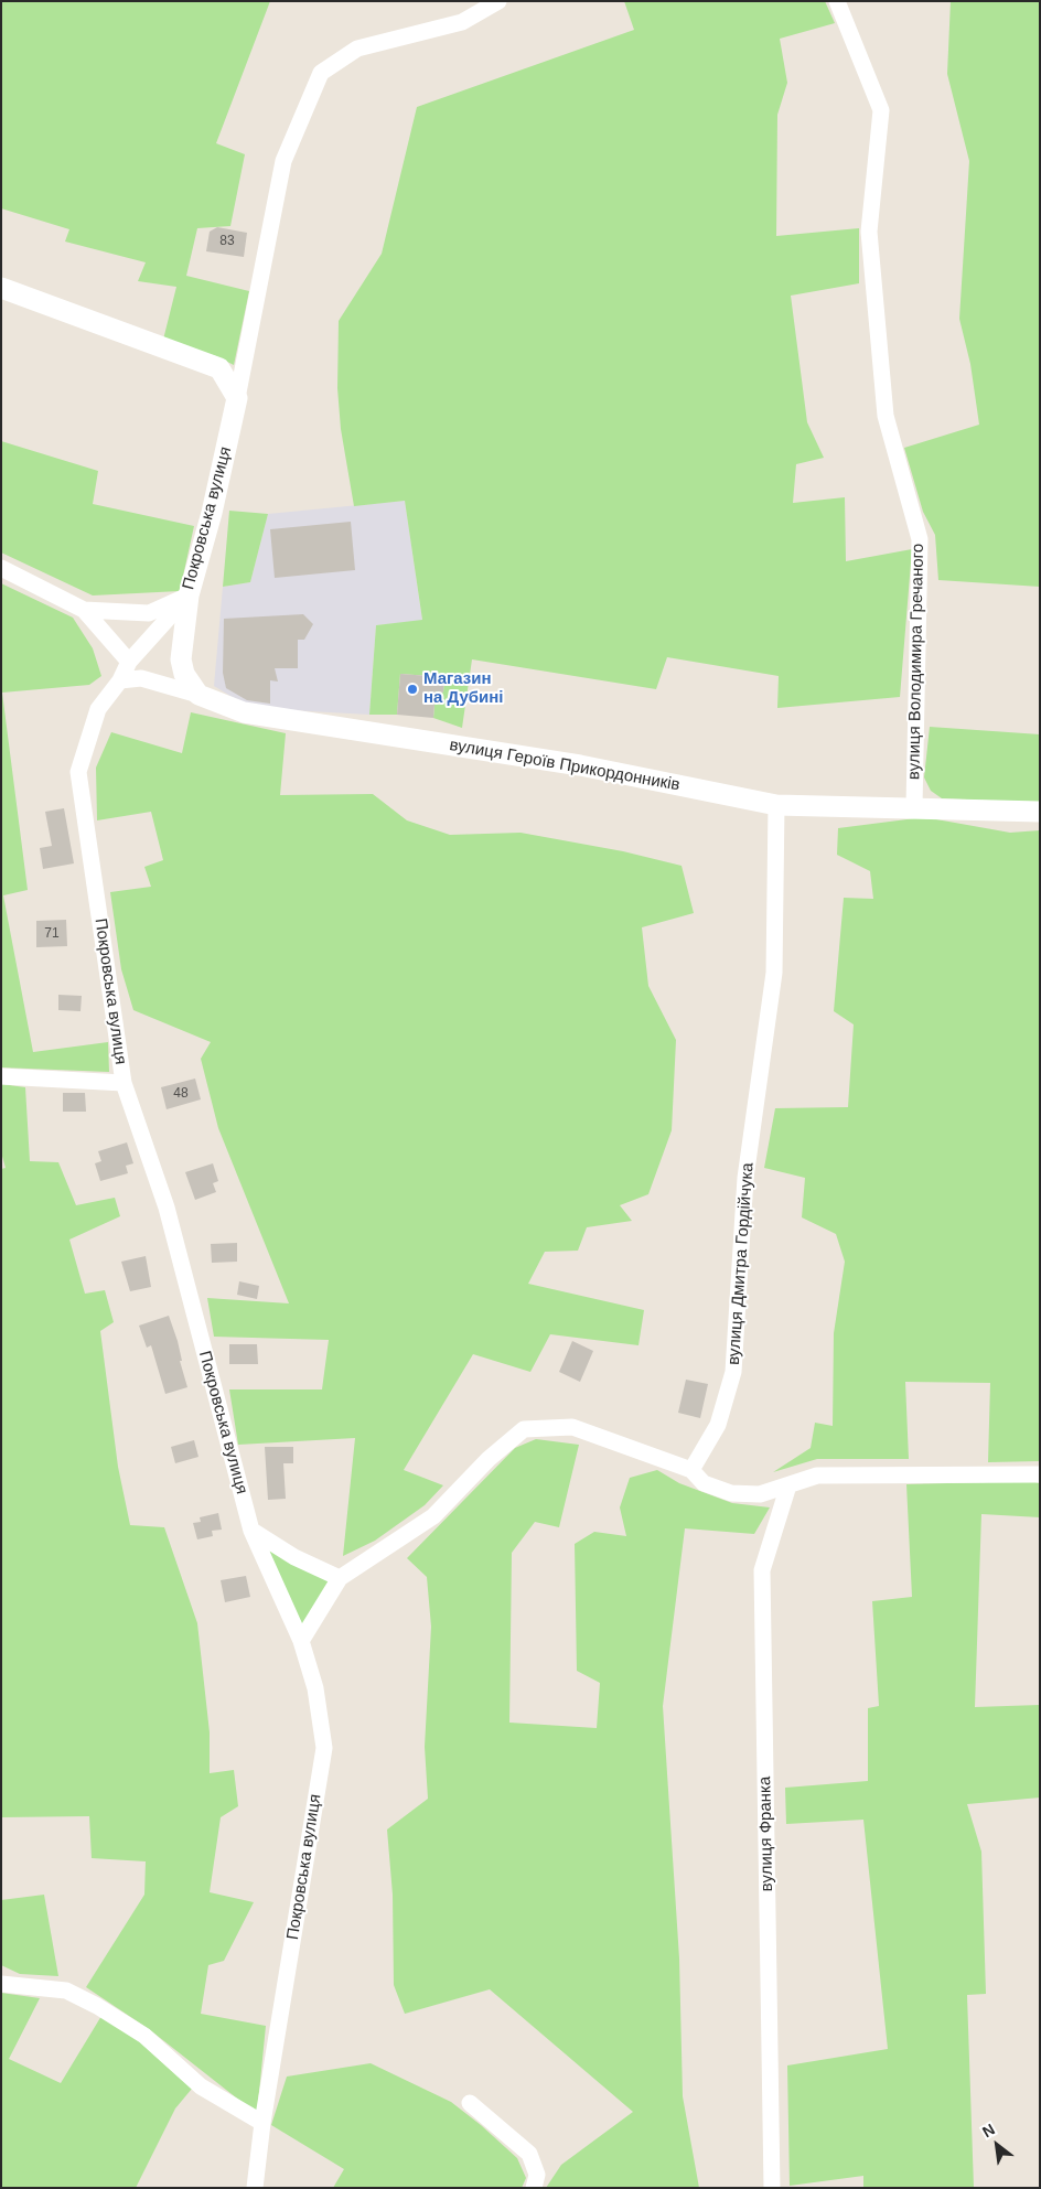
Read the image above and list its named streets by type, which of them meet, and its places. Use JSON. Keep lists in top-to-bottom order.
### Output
{
  "streets": {
    "street": [
      "Покровська вулиця",
      "вулиця Володимира Гречаного",
      "вулиця Героїв Прикордонників",
      "вулиця Дмитра Гордійчука",
      "вулиця Франка"
    ]
  },
  "crossings": [
    ["вулиця Володимира Гречаного", "вулиця Героїв Прикордонників"],
    ["вулиця Героїв Прикордонників", "вулиця Дмитра Гордійчука"]
  ],
  "places": ["Магазин на Дубині"],
  "house_numbers": ["83", "71", "48"],
  "north": "top left"
}
